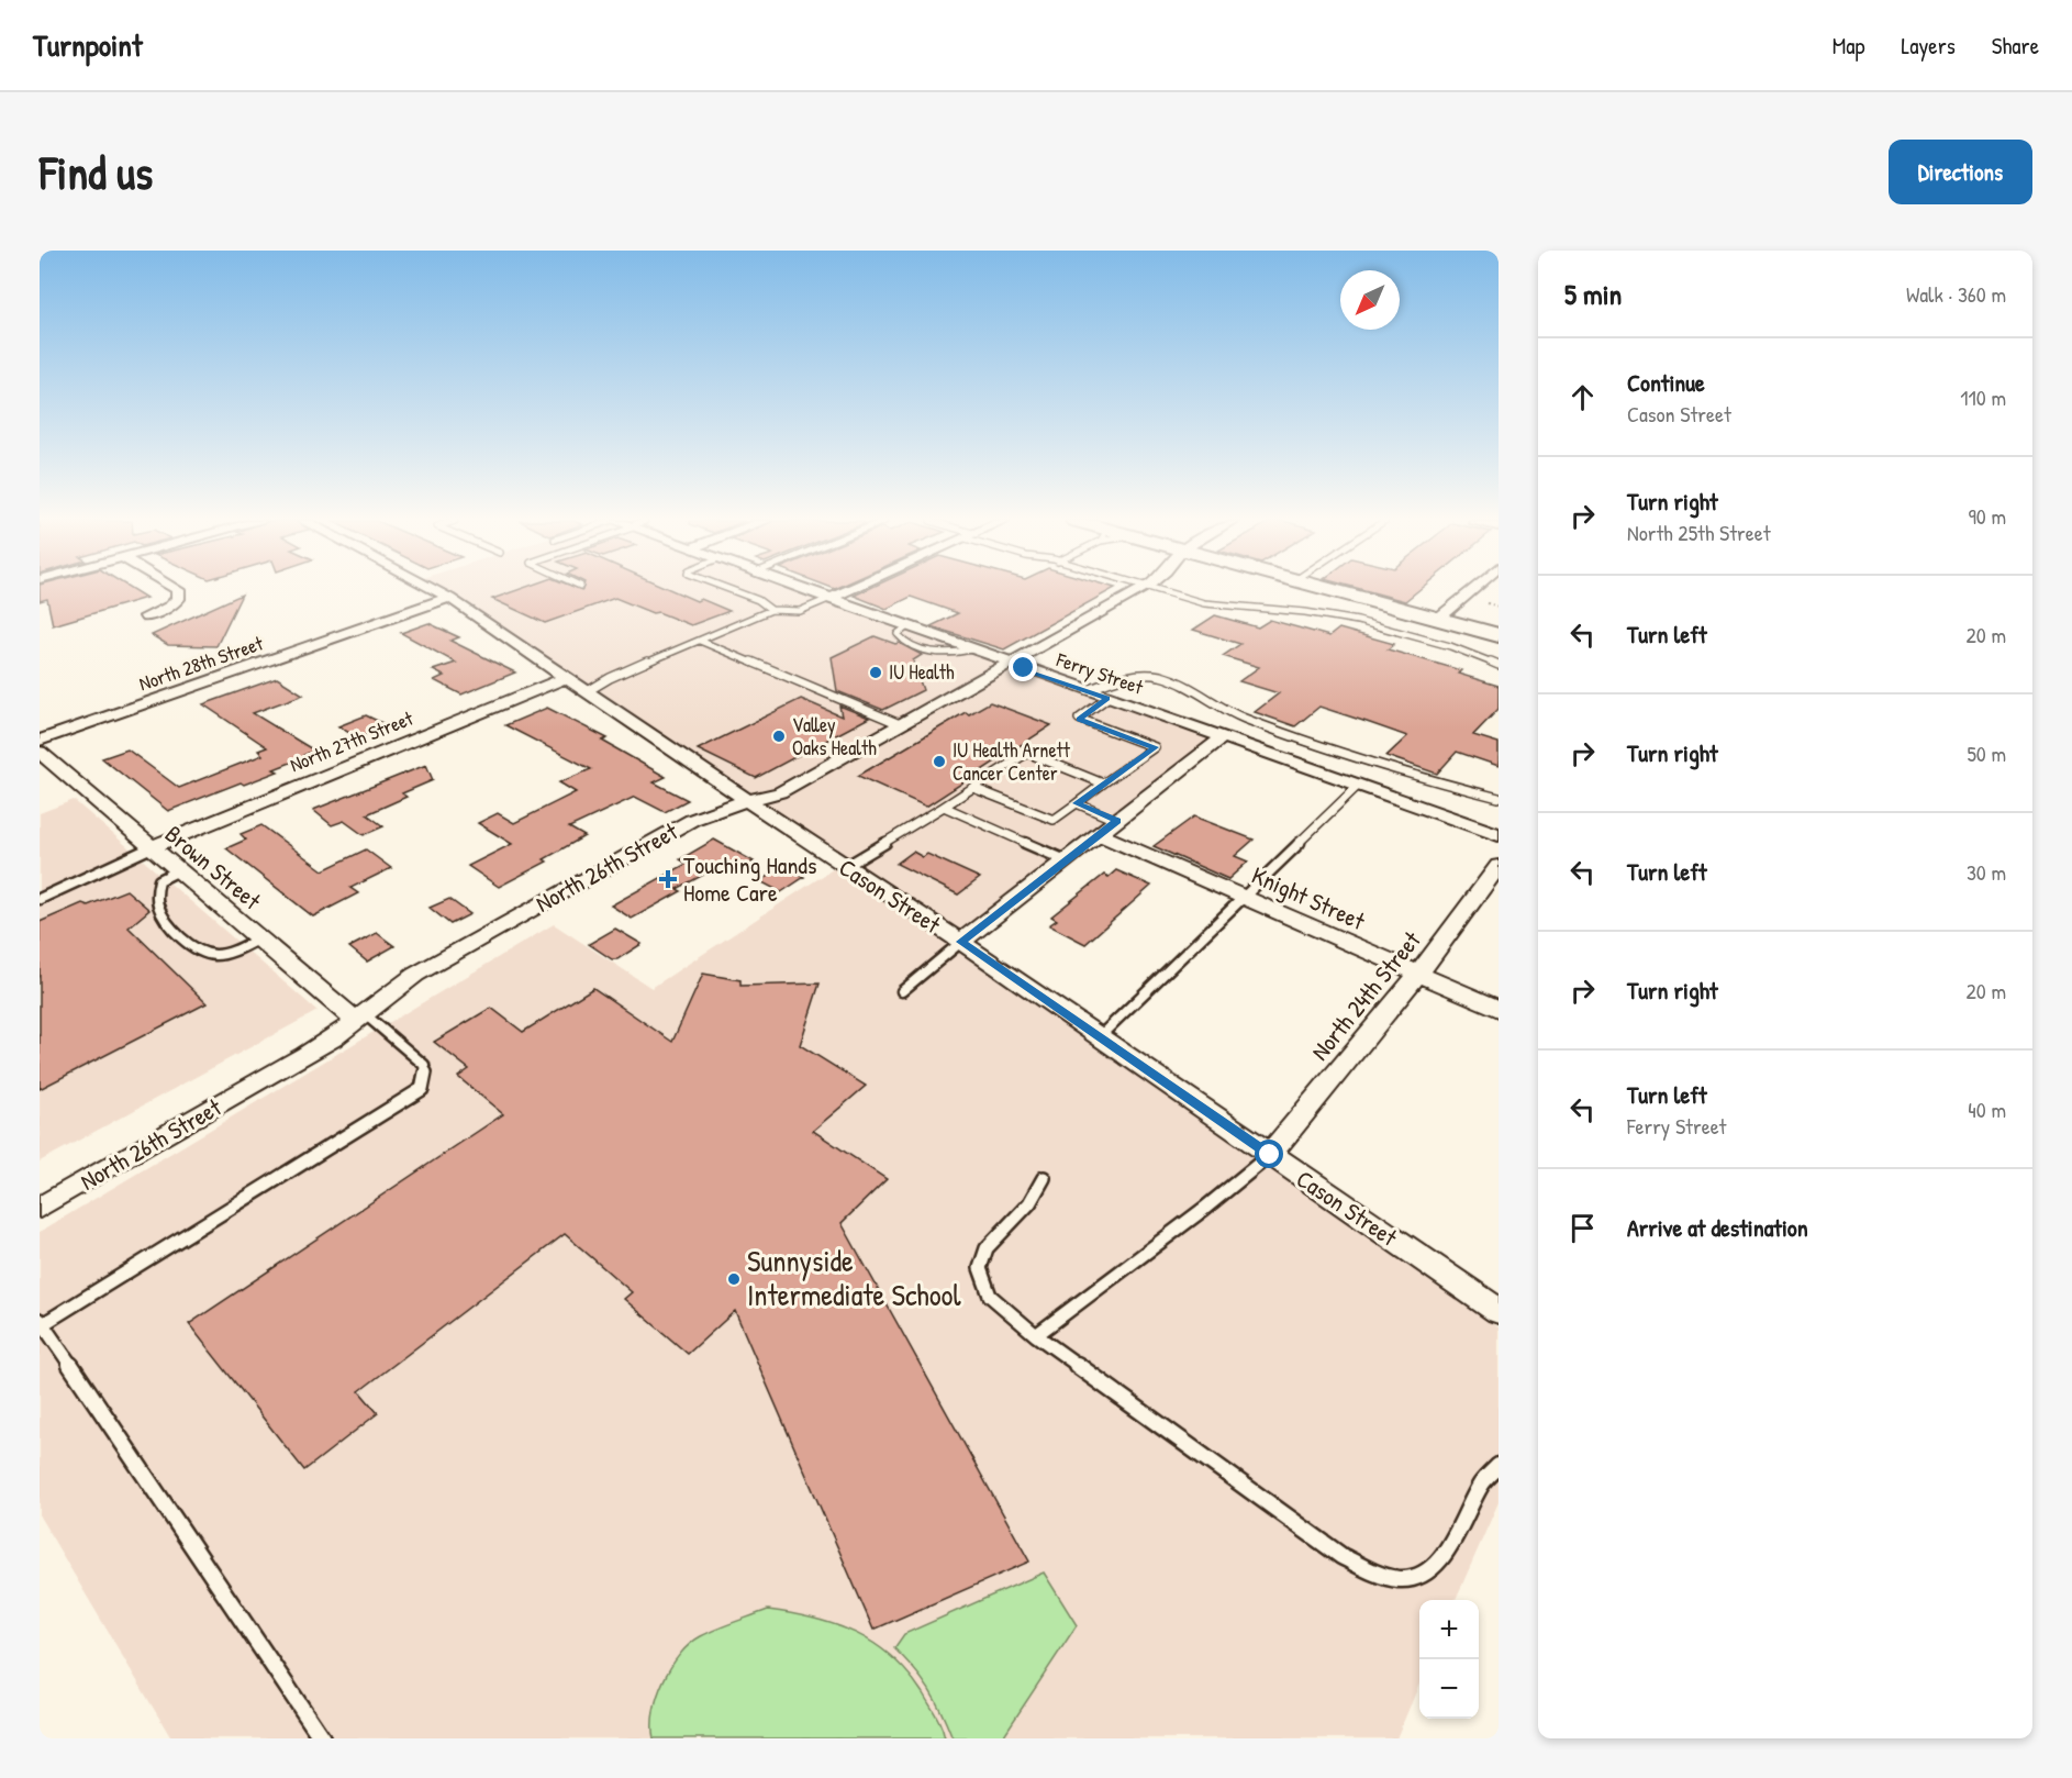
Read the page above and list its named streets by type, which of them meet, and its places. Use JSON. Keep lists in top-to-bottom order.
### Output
{
  "streets": {
    "street": [
      "North 28th Street",
      "Ferry Street",
      "North 27th Street",
      "Brown Street",
      "North 26th Street",
      "Cason Street",
      "Knight Street",
      "North 24th Street"
    ]
  },
  "crossings": [
    ["North 28th Street", "Cason Street"],
    ["Ferry Street", "North 26th Street"],
    ["North 27th Street", "Brown Street"],
    ["North 27th Street", "Cason Street"],
    ["Brown Street", "North 26th Street"],
    ["North 26th Street", "Cason Street"],
    ["Cason Street", "North 24th Street"],
    ["Knight Street", "North 24th Street"]
  ],
  "places": {
    "other": [
      "IU Health",
      "Valley Oaks Health",
      "IU Health Arnett Cancer Center",
      "Sunnyside Intermediate School"
    ],
    "health": ["Touching Hands Home Care"]
  },
  "north": "bottom left",
  "page": {
    "header": "Turnpoint",
    "nav": ["Map", "Layers", "Share"],
    "buttons": "Directions",
    "title": "Find us",
    "heading": ["5 min", "Walk · 360 m"],
    "list": [
      ["Continue", "Cason Street", "110 m"],
      ["Turn right", "North 25th Street", "90 m"],
      ["Turn left", "20 m"],
      ["Turn right", "50 m"],
      ["Turn left", "30 m"],
      ["Turn right", "20 m"],
      ["Turn left", "Ferry Street", "40 m"],
      "Arrive at destination"
    ],
    "map_buttons": ["+", "−"]
  }
}
